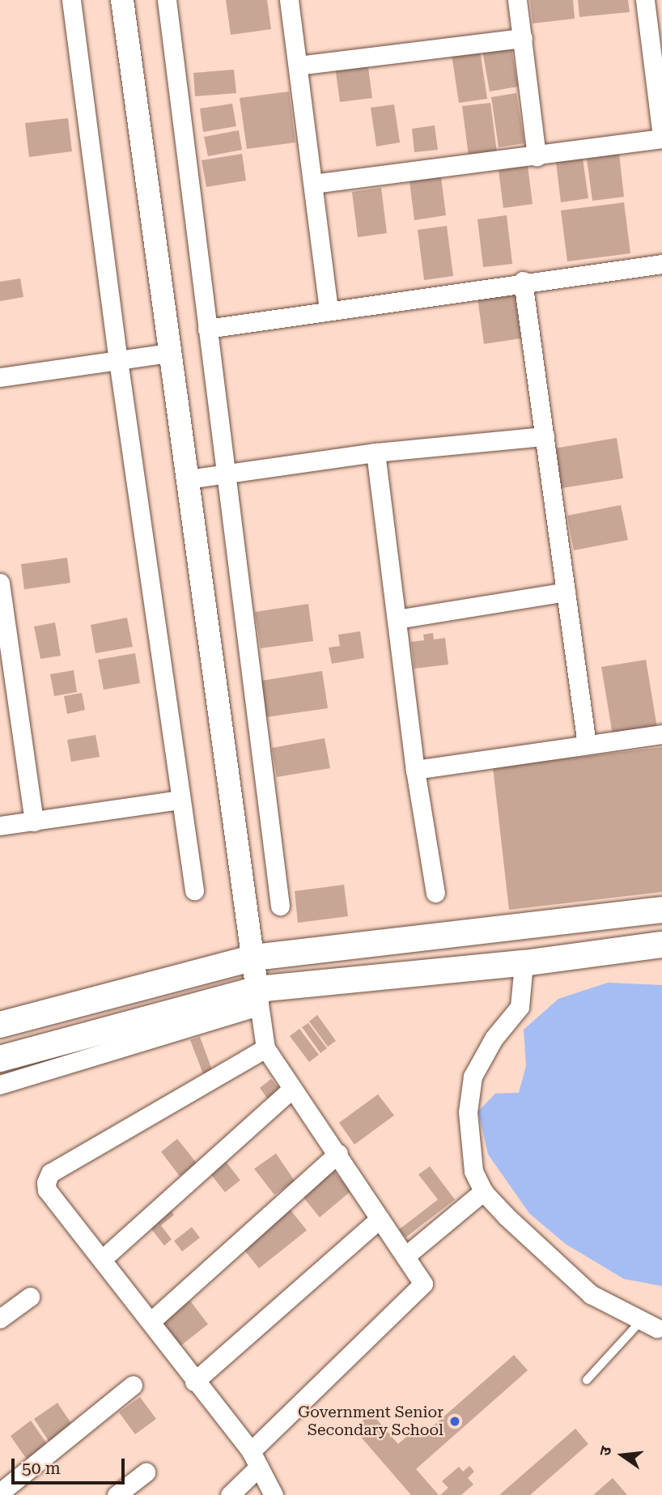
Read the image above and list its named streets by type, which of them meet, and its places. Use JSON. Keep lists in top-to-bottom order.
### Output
{
  "places": ["Government Senior Secondary School"],
  "scale_bar": "50 m",
  "north": "left"
}
